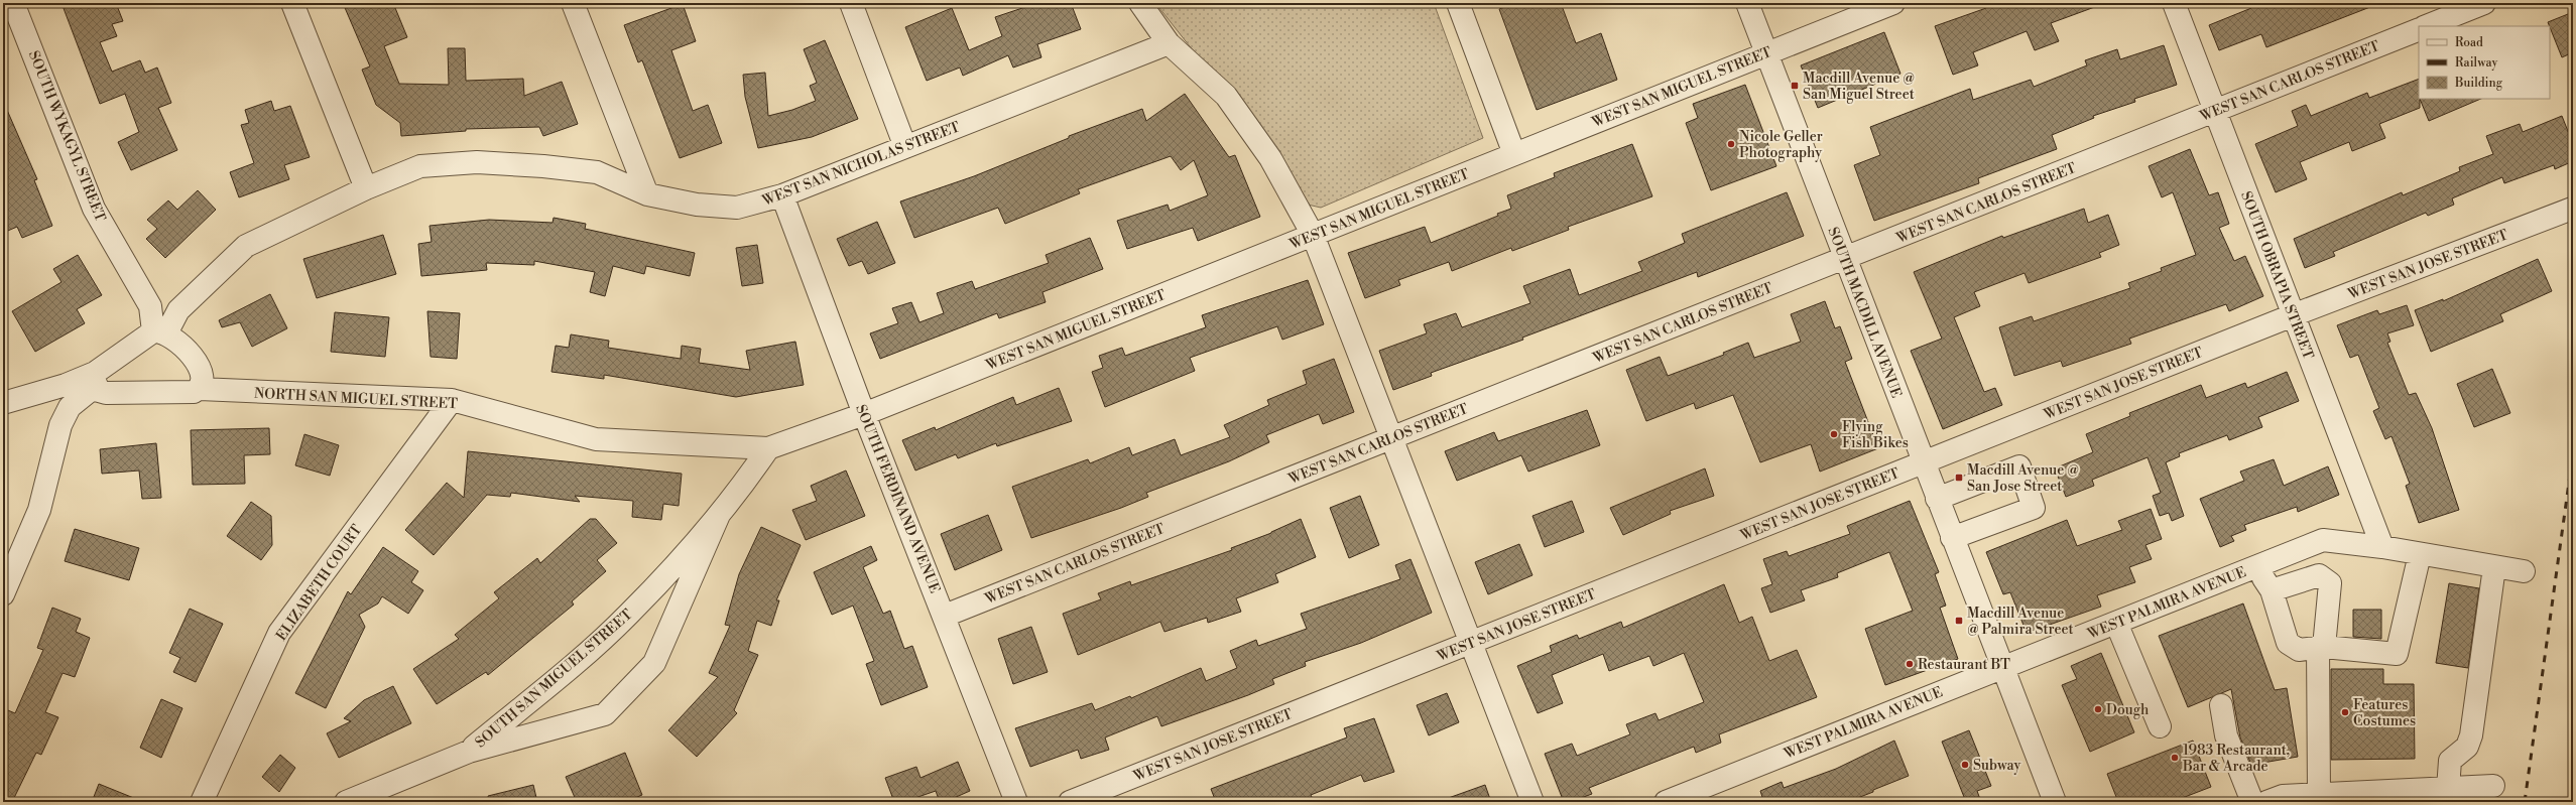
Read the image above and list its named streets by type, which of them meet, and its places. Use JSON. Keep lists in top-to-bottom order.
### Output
{
  "streets": {
    "street": [
      "WEST SAN CARLOS STREET",
      "WEST SAN MIGUEL STREET",
      "SOUTH WYKAGYL STREET",
      "WEST SAN NICHOLAS STREET",
      "WEST SAN JOSE STREET",
      "SOUTH OBRAPIA STREET",
      "SOUTH MACDILL AVENUE",
      "NORTH SAN MIGUEL STREET",
      "SOUTH FERDINAND AVENUE",
      "ELIZABETH COURT",
      "WEST PALMIRA AVENUE",
      "SOUTH SAN MIGUEL STREET"
    ]
  },
  "crossings": [
    ["WEST SAN CARLOS STREET", "SOUTH OBRAPIA STREET"],
    ["WEST SAN CARLOS STREET", "SOUTH MACDILL AVENUE"],
    ["WEST SAN CARLOS STREET", "SOUTH FERDINAND AVENUE"],
    ["WEST SAN MIGUEL STREET", "SOUTH MACDILL AVENUE"],
    ["WEST SAN MIGUEL STREET", "NORTH SAN MIGUEL STREET"],
    ["WEST SAN MIGUEL STREET", "SOUTH FERDINAND AVENUE"],
    ["SOUTH WYKAGYL STREET", "WEST SAN NICHOLAS STREET"],
    ["WEST SAN NICHOLAS STREET", "SOUTH FERDINAND AVENUE"],
    ["WEST SAN JOSE STREET", "SOUTH OBRAPIA STREET"],
    ["WEST SAN JOSE STREET", "SOUTH MACDILL AVENUE"],
    ["SOUTH OBRAPIA STREET", "WEST PALMIRA AVENUE"],
    ["SOUTH MACDILL AVENUE", "WEST PALMIRA AVENUE"],
    ["NORTH SAN MIGUEL STREET", "SOUTH FERDINAND AVENUE"],
    ["NORTH SAN MIGUEL STREET", "ELIZABETH COURT"],
    ["NORTH SAN MIGUEL STREET", "SOUTH SAN MIGUEL STREET"]
  ],
  "places": {
    "transit": ["Macdill Avenue @ San Miguel Street", "Macdill Avenue @ San Jose Street", "Macdill Avenue @ Palmira Street"],
    "other": [
      "Nicole Geller Photography",
      "Flying Fish Bikes",
      "Restaurant BT",
      "Dough",
      "Features Costumes",
      "1983 Restaurant, Bar & Arcade",
      "Subway"
    ]
  },
  "legend": ["Road", "Railway", "Building"]
}
